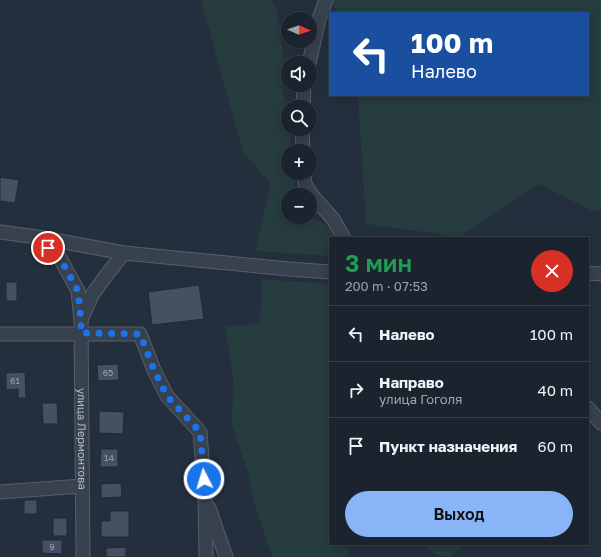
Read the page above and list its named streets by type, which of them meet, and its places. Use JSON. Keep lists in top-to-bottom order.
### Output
{
  "streets": {
    "street": ["улица Лермонтова"]
  },
  "house_numbers": [
    "65",
    "61",
    "14",
    "9"
  ],
  "north": "right",
  "page": {
    "map_buttons": ["+", "−"],
    "turn": ["100 m", "Налево"],
    "heading": ["3 мин", "200 m · 07:53"],
    "list": [
      {
        "name": "Налево",
        "value": "100 m"
      },
      {
        "name": "Направо",
        "note": "улица Гоголя",
        "value": "40 m"
      },
      {
        "name": "Пункт назначения",
        "value": "60 m"
      }
    ],
    "buttons": "Выход"
  }
}
